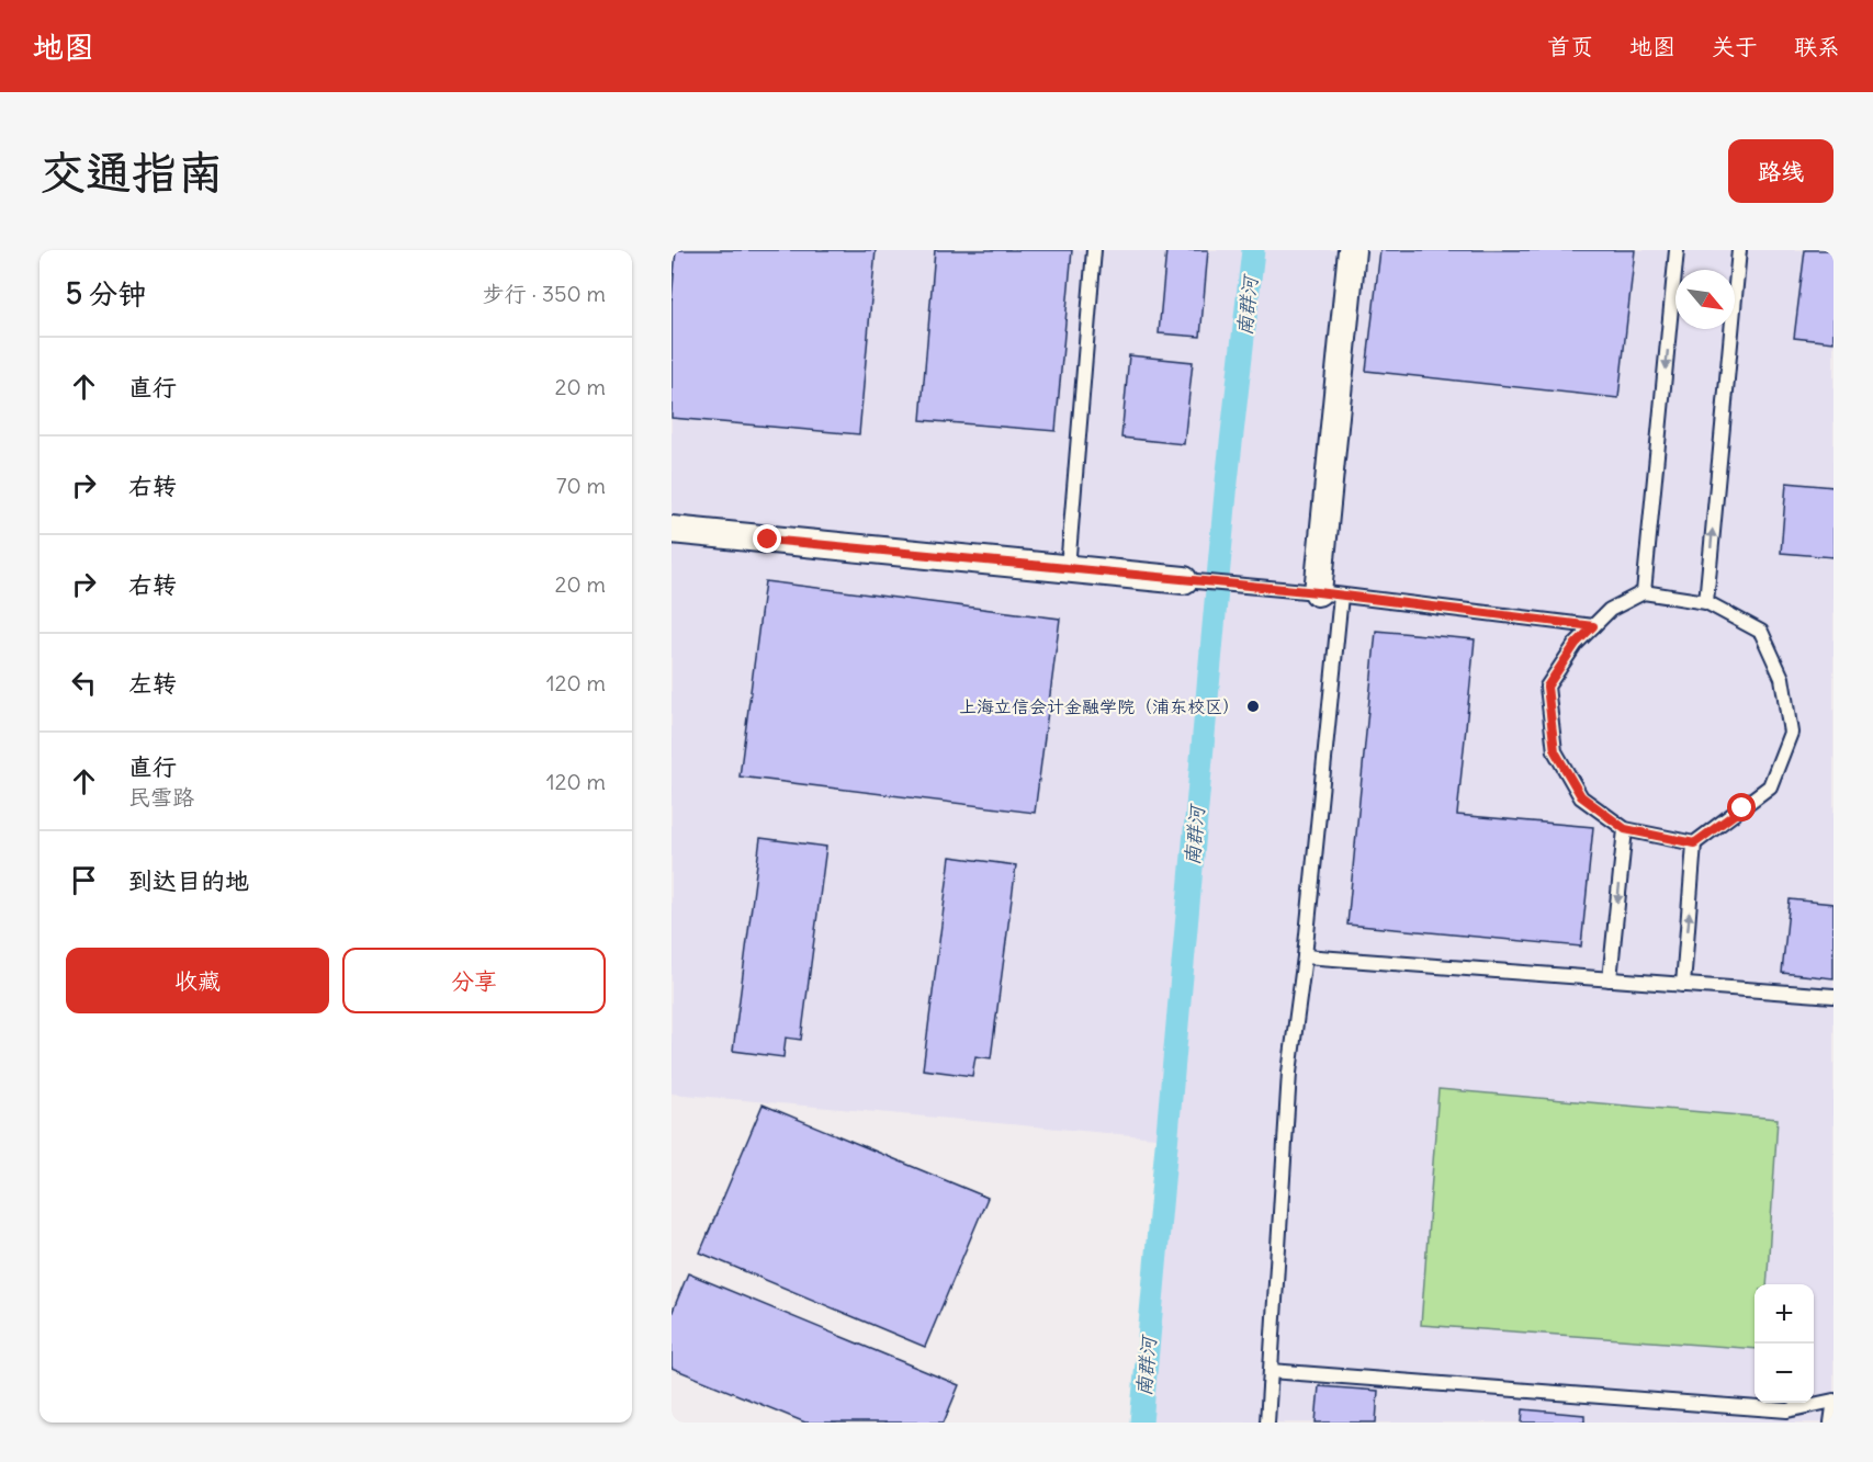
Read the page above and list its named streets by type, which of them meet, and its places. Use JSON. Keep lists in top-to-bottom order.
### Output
{
  "water": ["南群河"],
  "places": ["上海立信会计金融学院（浦东校区）"],
  "north": "bottom right",
  "page": {
    "header": "地图",
    "nav": [
      "首页",
      "地图",
      "关于",
      "联系"
    ],
    "buttons": [
      "路线",
      ["收藏", "分享"]
    ],
    "title": "交通指南",
    "heading": ["5 分钟", "步行 · 350 m"],
    "list": [
      ["直行", "20 m"],
      ["右转", "70 m"],
      ["右转", "20 m"],
      ["左转", "120 m"],
      ["直行", "民雪路", "120 m"],
      "到达目的地"
    ],
    "map_buttons": ["+", "−"]
  }
}
